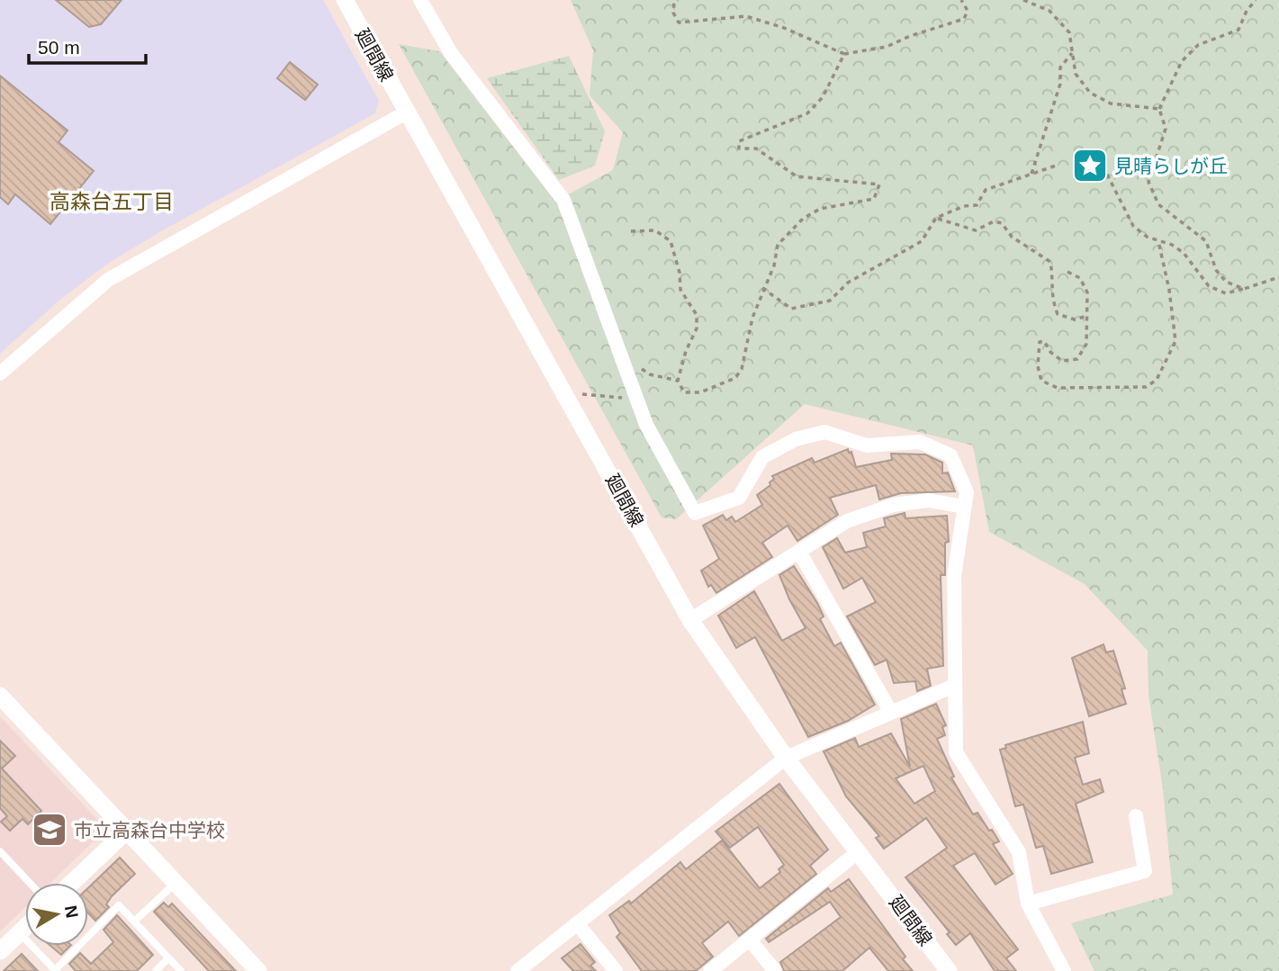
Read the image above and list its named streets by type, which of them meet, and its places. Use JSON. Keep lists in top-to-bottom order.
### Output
{
  "streets": {
    "street": ["廻間線"]
  },
  "districts": ["高森台五丁目"],
  "places": {
    "place": ["見晴らしが丘"],
    "school or university": ["市立高森台中学校"]
  },
  "scale_bar": "50 m",
  "north": "right"
}
